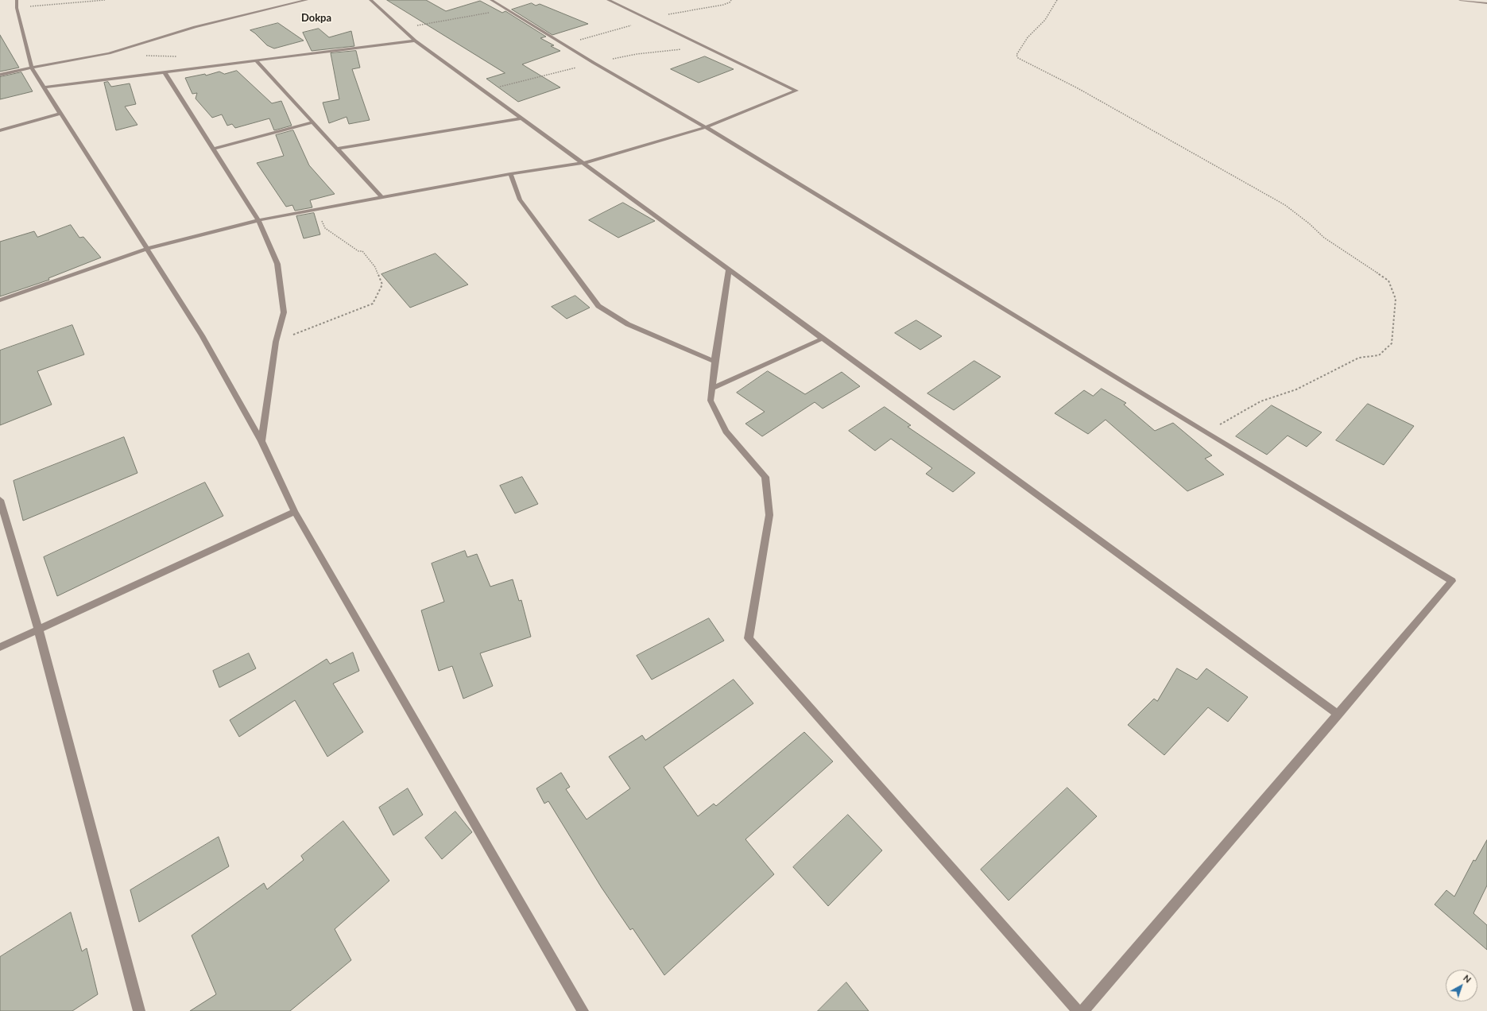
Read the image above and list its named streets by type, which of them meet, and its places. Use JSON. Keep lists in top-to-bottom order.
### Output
{
  "districts": ["Dokpa"],
  "north": "top right"
}
